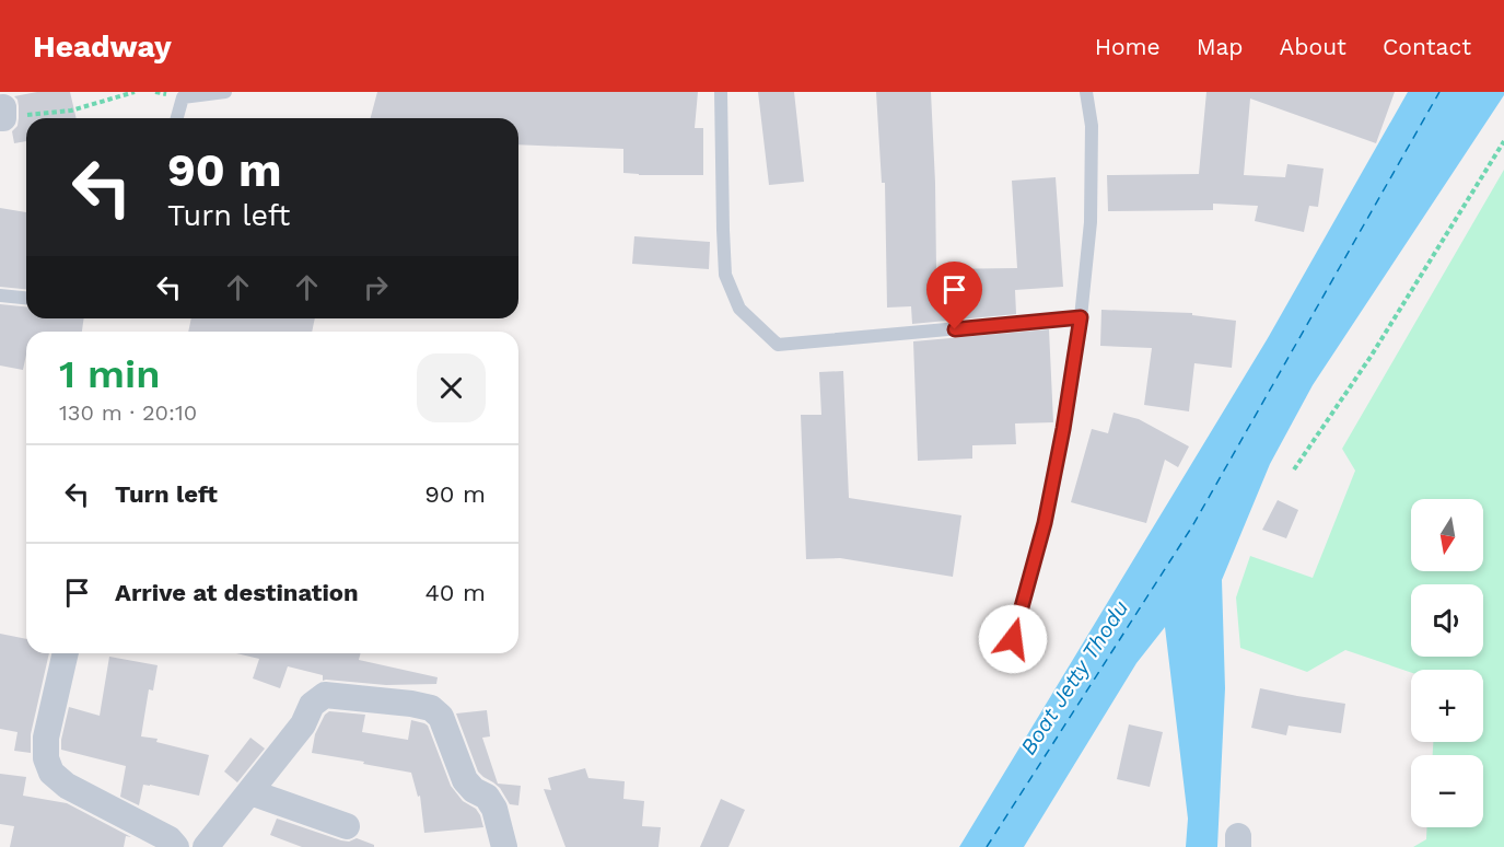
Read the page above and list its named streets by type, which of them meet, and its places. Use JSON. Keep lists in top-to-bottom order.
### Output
{
  "water": ["Boat Jetty Thodu"],
  "north": "bottom",
  "page": {
    "header": "Headway",
    "nav": [
      "Home",
      "Map",
      "About",
      "Contact"
    ],
    "turn": ["90 m", "Turn left"],
    "heading": ["1 min", "130 m · 20:10"],
    "list": [
      {
        "name": "Turn left",
        "value": "90 m"
      },
      {
        "name": "Arrive at destination",
        "value": "40 m"
      }
    ],
    "map_buttons": ["+", "−"]
  }
}
